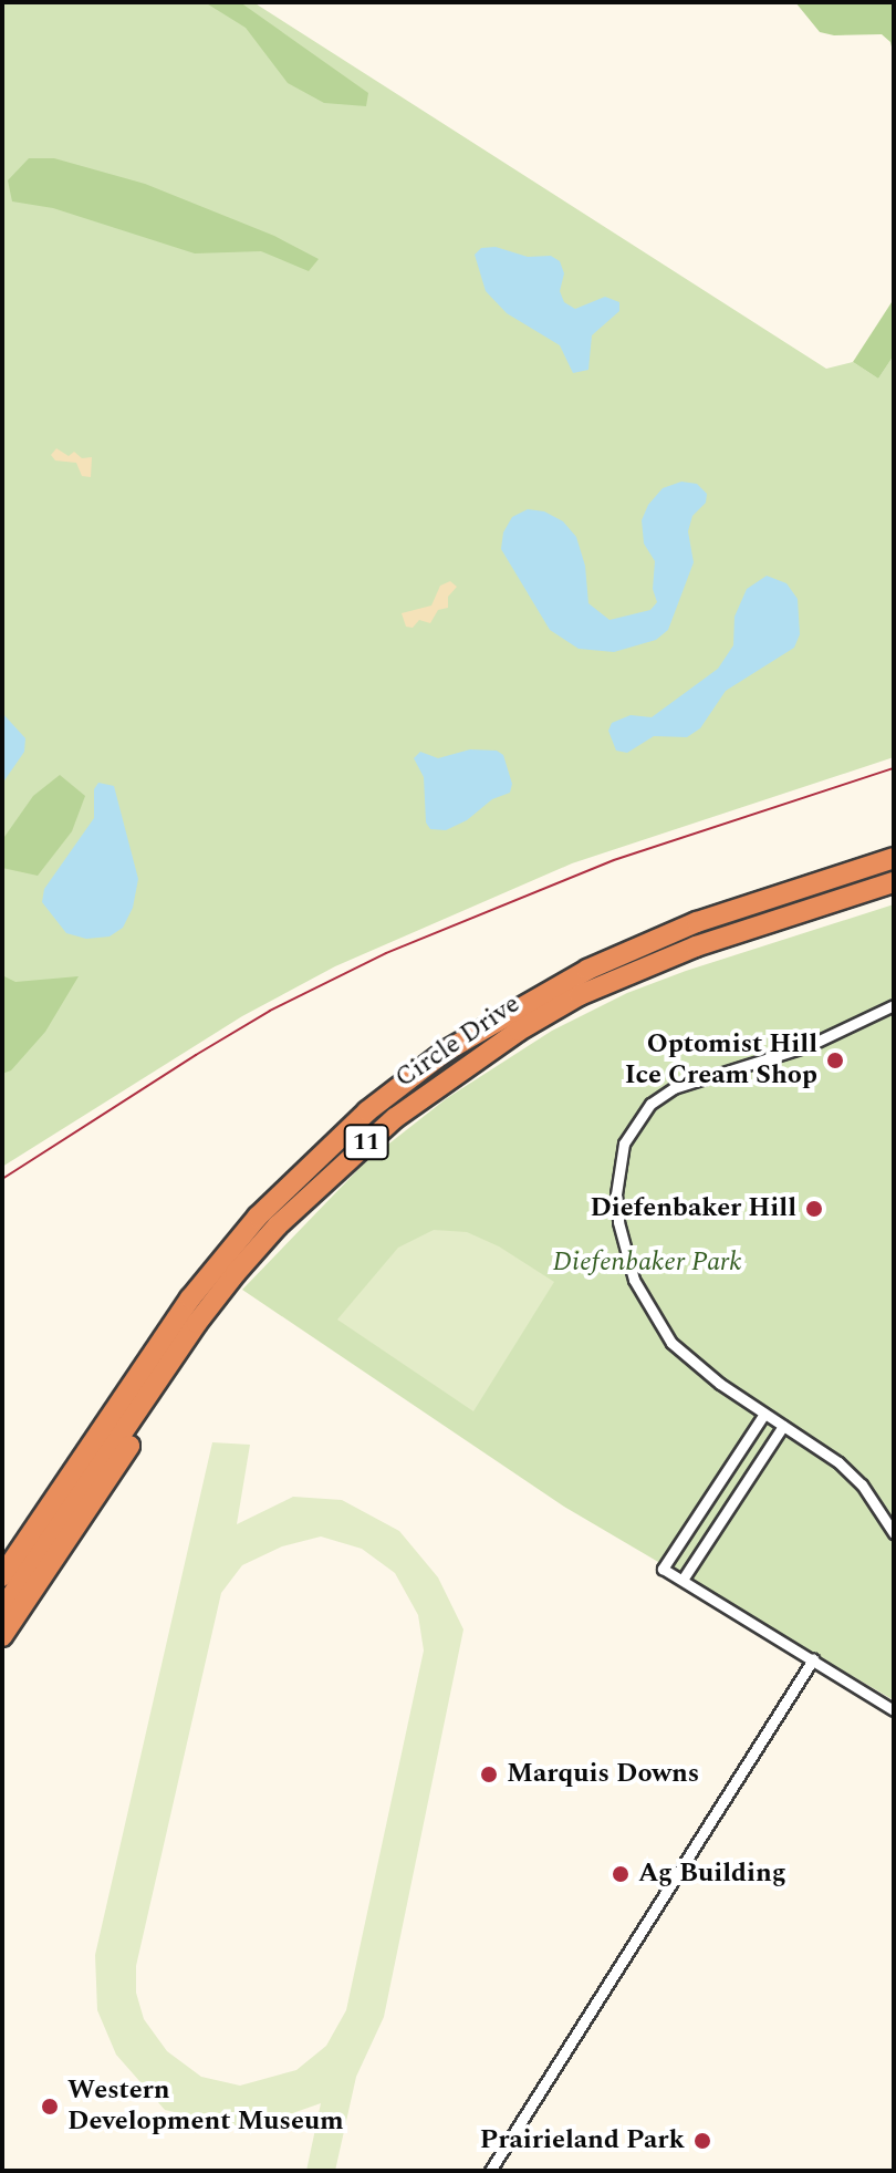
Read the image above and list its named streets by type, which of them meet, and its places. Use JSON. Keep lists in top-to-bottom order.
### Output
{
  "streets": {
    "highway": ["Circle Drive", "11"]
  },
  "parks": ["Diefenbaker Park"],
  "places": [
    "Optomist Hill Ice Cream Shop",
    "Diefenbaker Hill",
    "Marquis Downs",
    "Ag Building",
    "Western Development Museum",
    "Prairieland Park"
  ]
}
